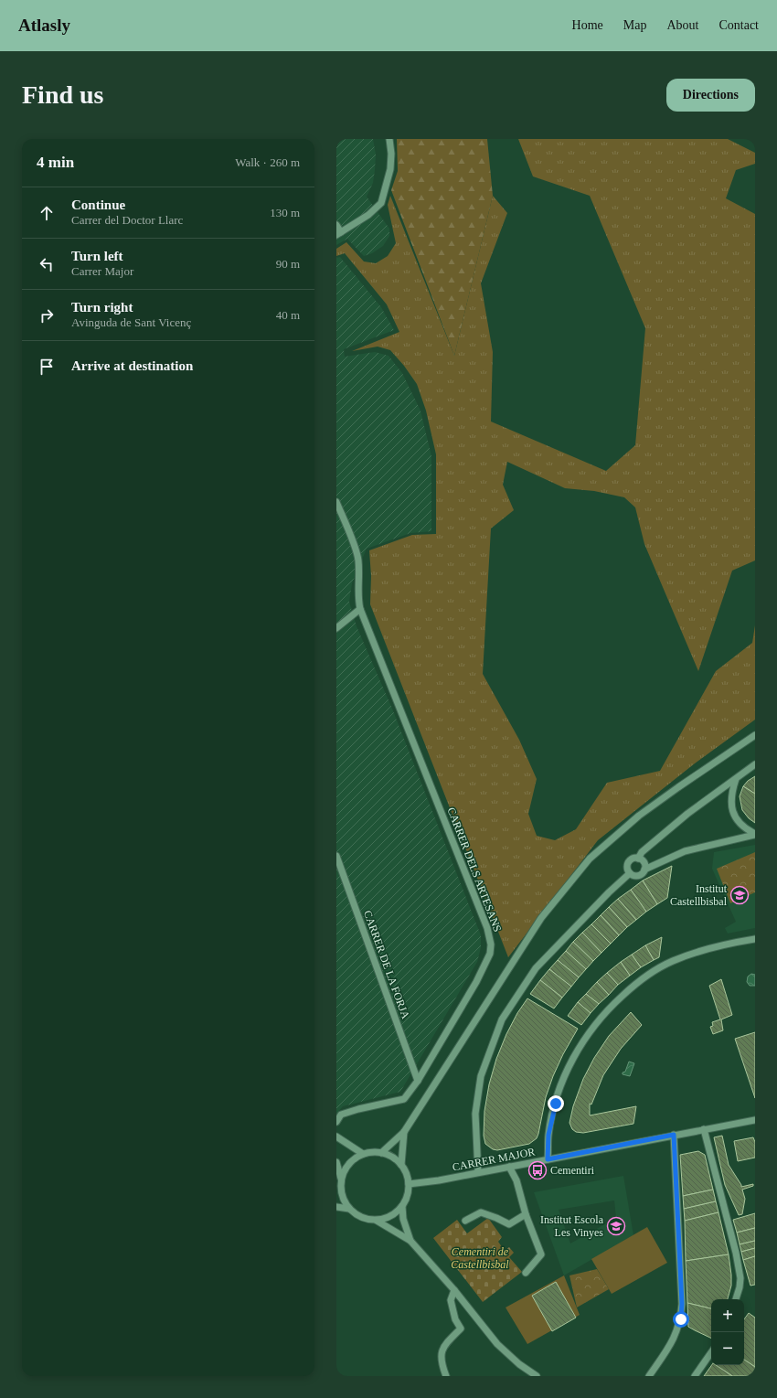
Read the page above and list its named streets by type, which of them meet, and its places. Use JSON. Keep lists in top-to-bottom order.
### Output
{
  "streets": {
    "street": ["CARRER DELS ARTESANS", "CARRER DE LA FORJA", "CARRER MAJOR"]
  },
  "crossings": [
    ["CARRER DELS ARTESANS", "CARRER DE LA FORJA"]
  ],
  "parks": ["Cementiri de Castellbisbal"],
  "places": {
    "school or university": ["Institut Castellbisbal", "Institut Escola Les Vinyes"],
    "bus stop": ["Cementiri"]
  },
  "page": {
    "header": "Atlasly",
    "nav": [
      "Home",
      "Map",
      "About",
      "Contact"
    ],
    "buttons": "Directions",
    "title": "Find us",
    "heading": ["4 min", "Walk · 260 m"],
    "list": [
      ["Continue", "Carrer del Doctor Llarc", "130 m"],
      ["Turn left", "Carrer Major", "90 m"],
      ["Turn right", "Avinguda de Sant Vicenç", "40 m"],
      "Arrive at destination"
    ],
    "map_buttons": ["+", "−"]
  }
}
